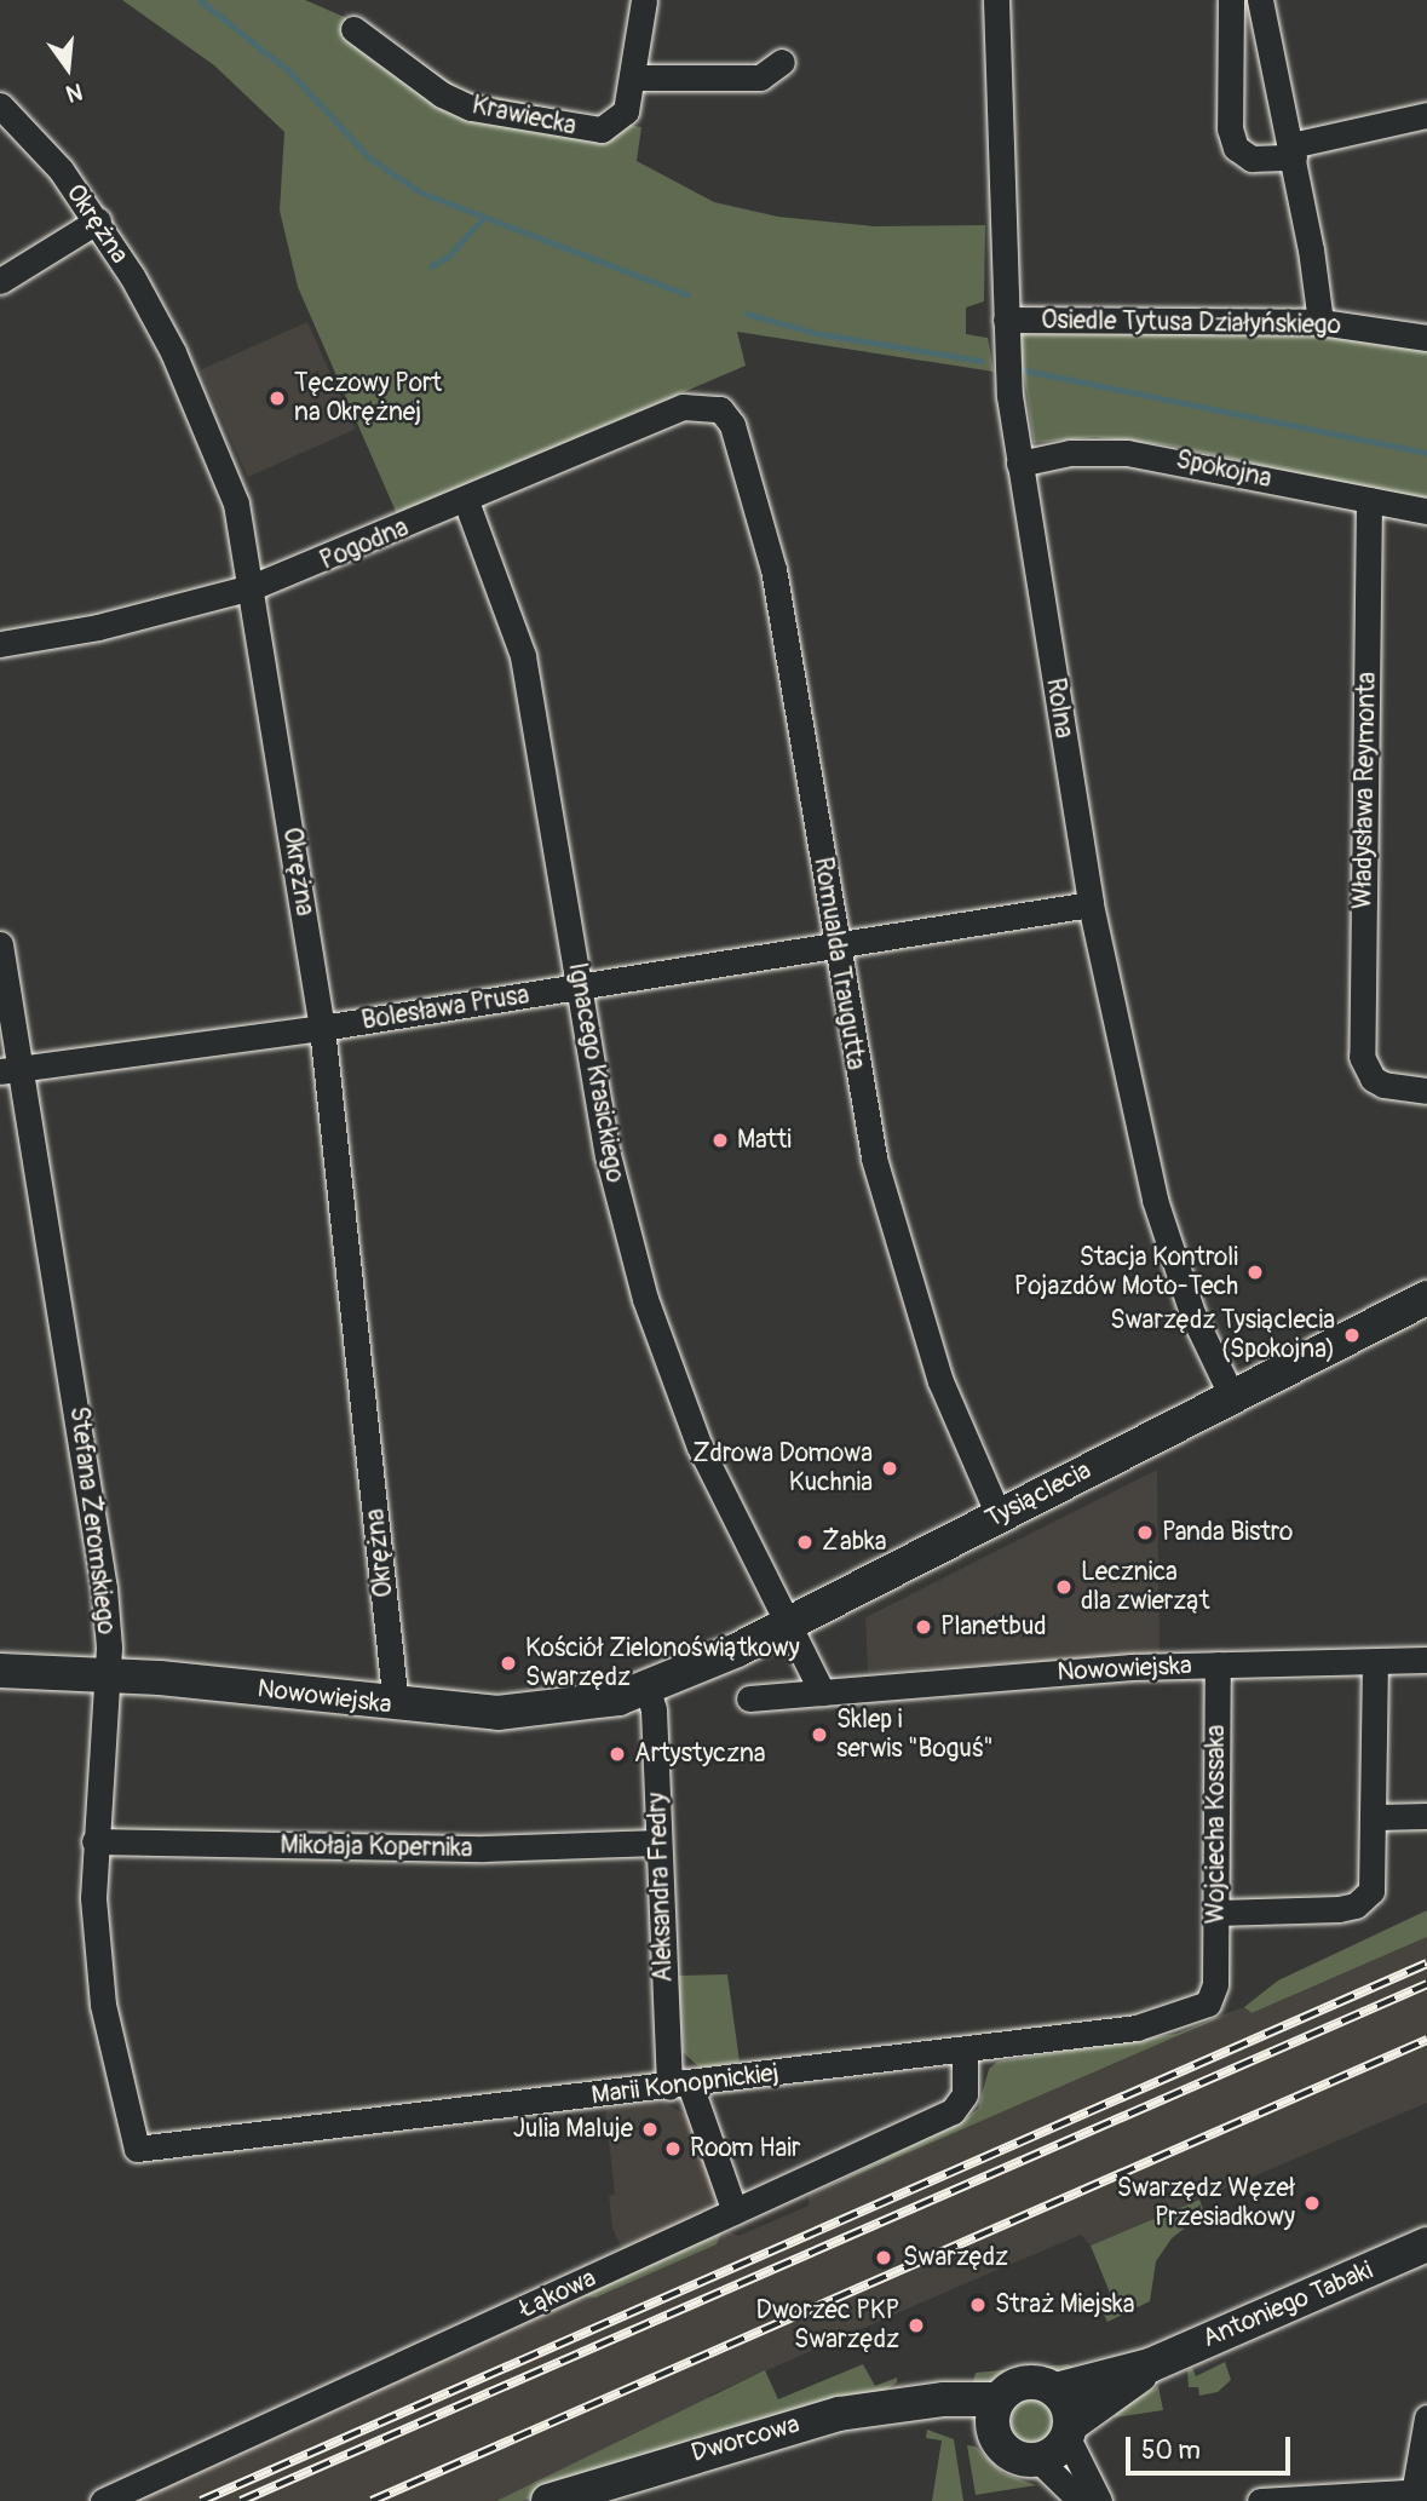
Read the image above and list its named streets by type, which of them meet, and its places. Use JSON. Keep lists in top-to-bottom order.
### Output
{
  "streets": {
    "street": [
      "Krawiecka",
      "Okrężna",
      "Osiedle Tytusa Działyńskiego",
      "Spokojna",
      "Pogodna",
      "Rolna",
      "Władysława Reymonta",
      "Romualda Traugutta",
      "Bolesława Prusa",
      "Ignacego Krasickiego",
      "Tysiąclecia",
      "Stefana Żeromskiego",
      "Nowowiejska",
      "Wojciecha Kossaka",
      "Mikołaja Kopernika",
      "Aleksandra Fredry",
      "Marii Konopnickiej",
      "Łąkowa",
      "Antoniego Tabaki",
      "Dworcowa"
    ]
  },
  "crossings": [
    ["Okrężna", "Pogodna"],
    ["Okrężna", "Bolesława Prusa"],
    ["Okrężna", "Nowowiejska"],
    ["Osiedle Tytusa Działyńskiego", "Rolna"],
    ["Spokojna", "Rolna"],
    ["Spokojna", "Władysława Reymonta"],
    ["Pogodna", "Romualda Traugutta"],
    ["Pogodna", "Ignacego Krasickiego"],
    ["Rolna", "Bolesława Prusa"],
    ["Rolna", "Tysiąclecia"],
    ["Romualda Traugutta", "Bolesława Prusa"],
    ["Romualda Traugutta", "Tysiąclecia"],
    ["Bolesława Prusa", "Ignacego Krasickiego"],
    ["Bolesława Prusa", "Stefana Żeromskiego"],
    ["Ignacego Krasickiego", "Tysiąclecia"],
    ["Tysiąclecia", "Nowowiejska"],
    ["Tysiąclecia", "Aleksandra Fredry"],
    ["Stefana Żeromskiego", "Nowowiejska"],
    ["Stefana Żeromskiego", "Mikołaja Kopernika"],
    ["Stefana Żeromskiego", "Marii Konopnickiej"],
    ["Nowowiejska", "Wojciecha Kossaka"],
    ["Nowowiejska", "Aleksandra Fredry"],
    ["Wojciecha Kossaka", "Marii Konopnickiej"],
    ["Mikołaja Kopernika", "Aleksandra Fredry"],
    ["Aleksandra Fredry", "Marii Konopnickiej"],
    ["Aleksandra Fredry", "Łąkowa"],
    ["Marii Konopnickiej", "Łąkowa"],
    ["Antoniego Tabaki", "Dworcowa"]
  ],
  "places": [
    "Tęczowy Port na Okrężnej",
    "Matti",
    "Stacja Kontroli Pojazdów Moto-Tech",
    "Swarzędz Tysiąclecia (Spokojna)",
    "Zdrowa Domowa Kuchnia",
    "Panda Bistro",
    "Żabka",
    "Lecznica dla zwierząt",
    "Planetbud",
    "Kościół Zielonoświątkowy Swarzędz",
    "Sklep i serwis \"Boguś\"",
    "Artystyczna",
    "Julia Maluje",
    "Room Hair",
    "Swarzędz Węzeł Przesiadkowy",
    "Swarzędz",
    "Straż Miejska",
    "Dworzec PKP Swarzędz"
  ],
  "scale_bar": "50 m",
  "north": "bottom"
}
